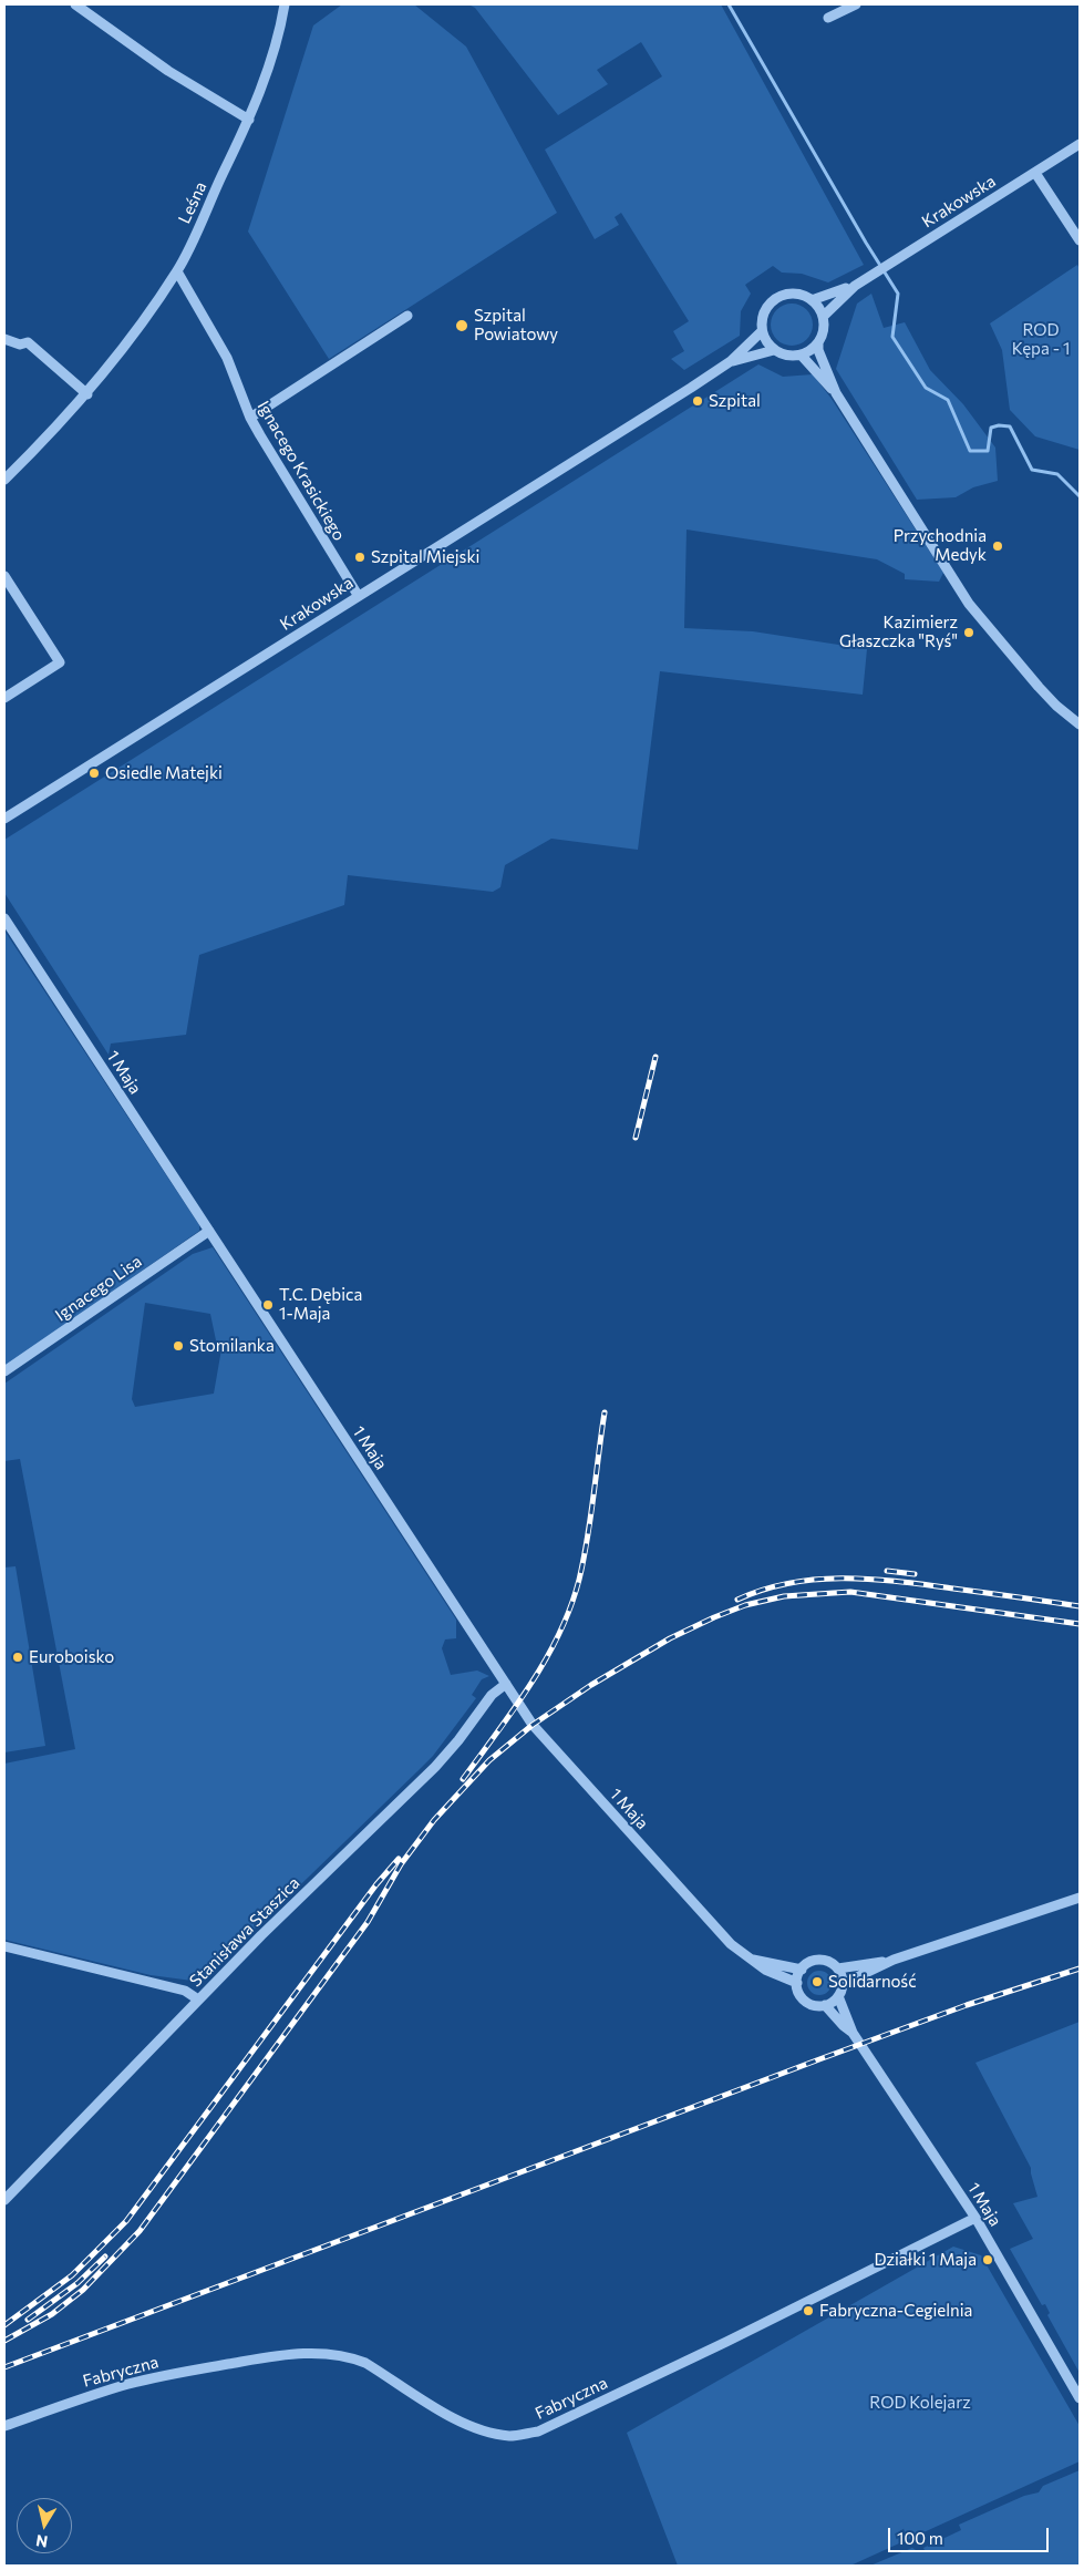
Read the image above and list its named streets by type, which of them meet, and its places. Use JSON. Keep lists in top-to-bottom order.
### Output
{
  "streets": {
    "street": [
      "Krakowska",
      "Leśna",
      "Ignacego Krasickiego",
      "1 Maja",
      "Ignacego Lisa",
      "Stanisława Staszica",
      "Fabryczna"
    ]
  },
  "crossings": [
    ["Krakowska", "Ignacego Krasickiego"],
    ["Leśna", "Ignacego Krasickiego"],
    ["1 Maja", "Ignacego Lisa"],
    ["1 Maja", "Stanisława Staszica"],
    ["1 Maja", "Fabryczna"]
  ],
  "parks": ["ROD Kępa - 1", "ROD Kolejarz"],
  "places": [
    "Szpital Powiatowy",
    "Szpital",
    "Przychodnia Medyk",
    "Szpital Miejski",
    "Kazimierz Głaszczka \"Ryś\"",
    "Osiedle Matejki",
    "T.C. Dębica 1-Maja",
    "Stomilanka",
    "Euroboisko",
    "Solidarność",
    "Działki 1 Maja",
    "Fabryczna-Cegielnia"
  ],
  "scale_bar": "100 m",
  "north": "bottom"
}
